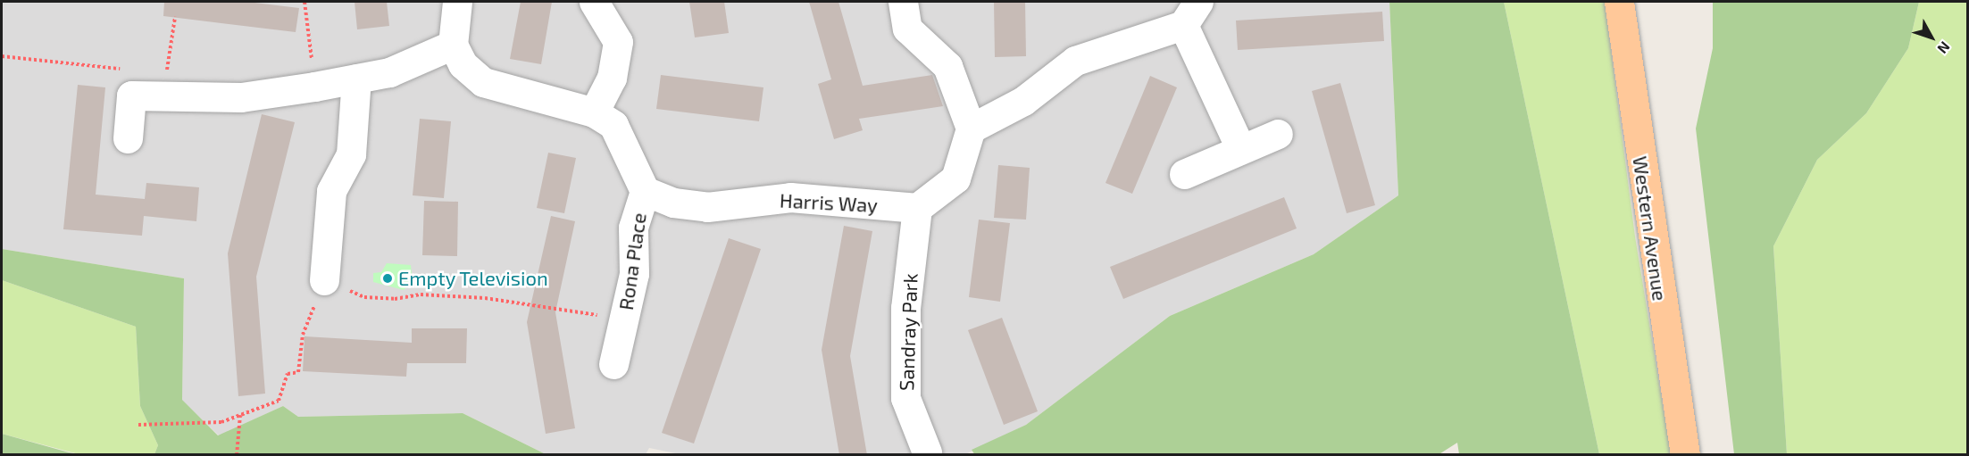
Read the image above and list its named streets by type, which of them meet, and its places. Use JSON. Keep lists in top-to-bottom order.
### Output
{
  "streets": {
    "main road": ["Western Avenue"],
    "street": ["Harris Way", "Rona Place", "Sandray Park"]
  },
  "crossings": [
    ["Harris Way", "Rona Place"],
    ["Harris Way", "Sandray Park"]
  ],
  "places": ["Empty Television"],
  "north": "bottom right"
}
